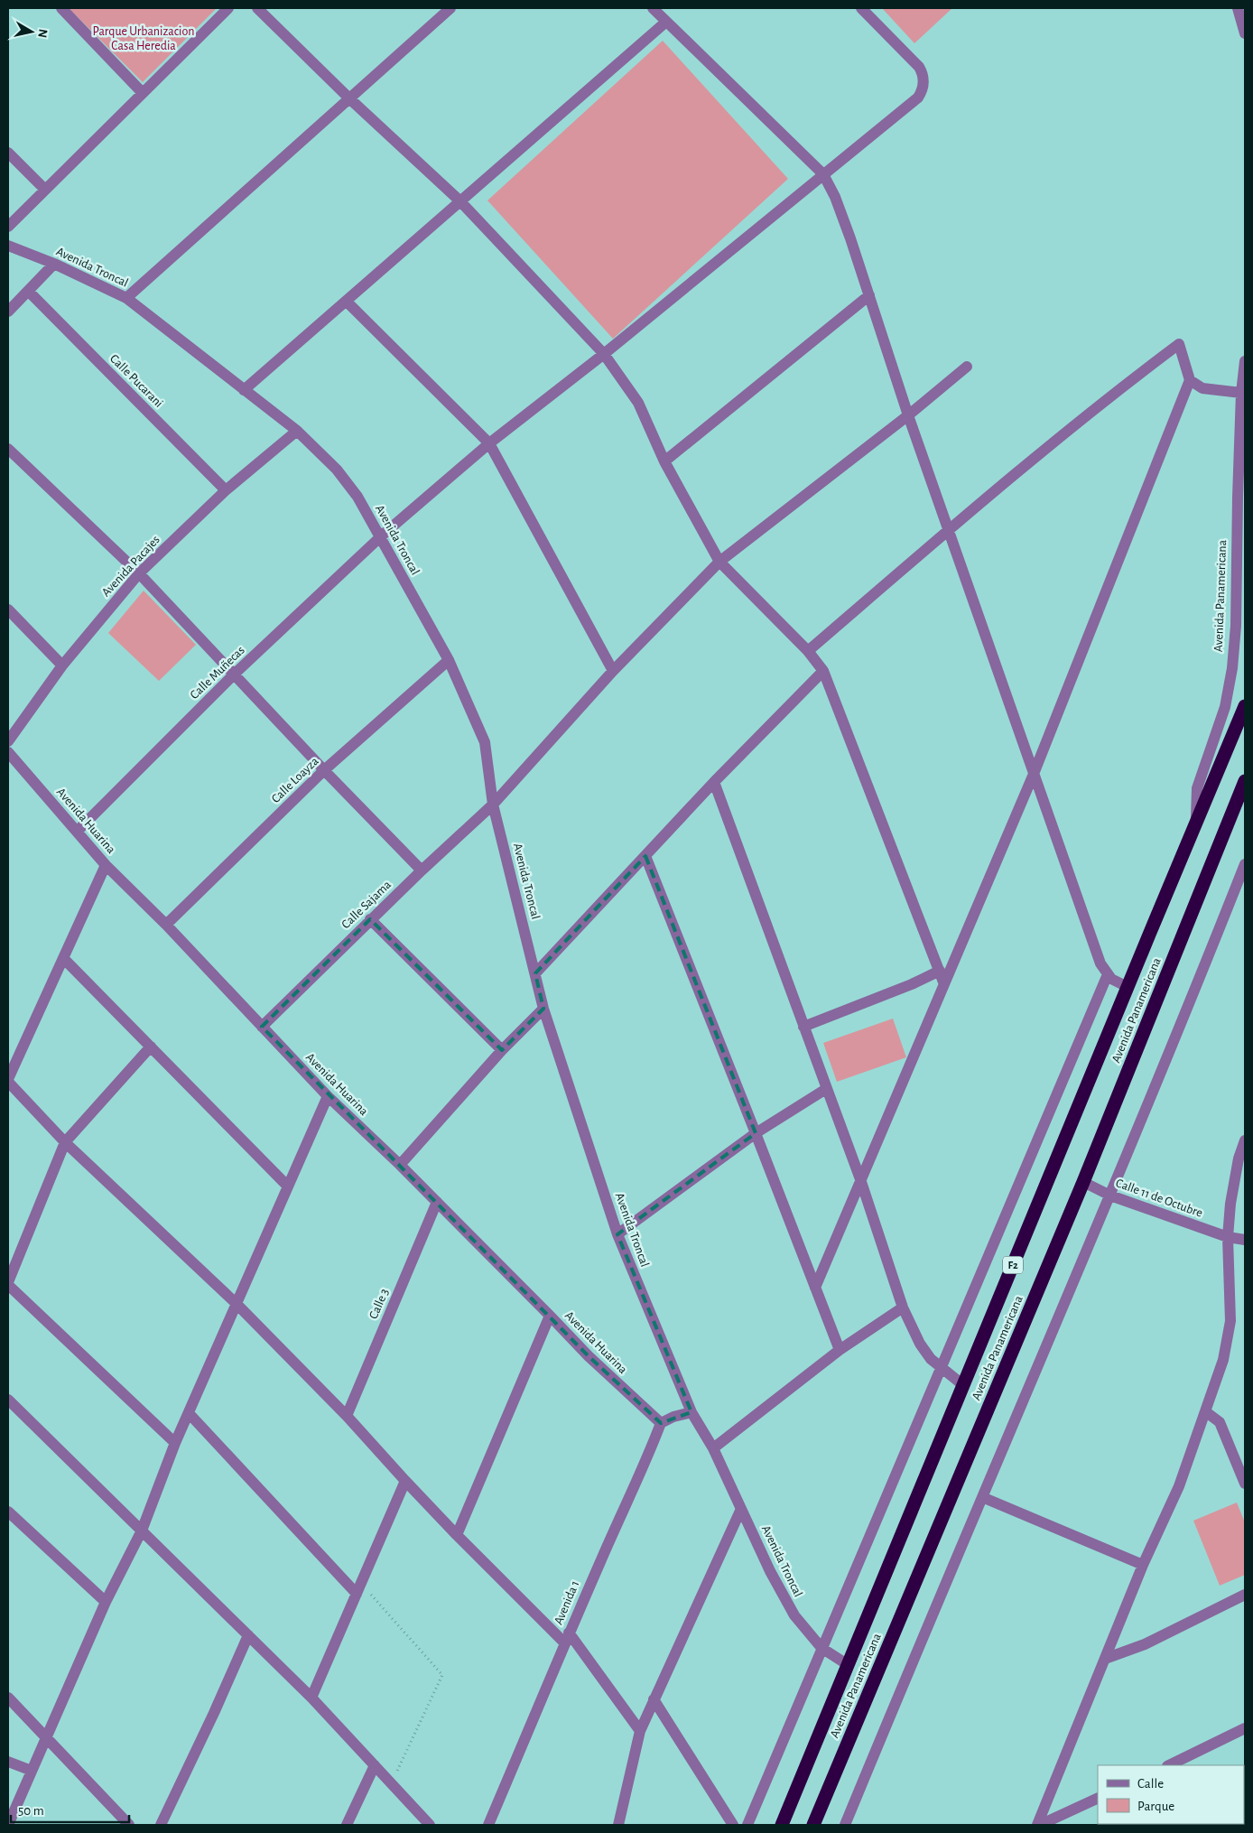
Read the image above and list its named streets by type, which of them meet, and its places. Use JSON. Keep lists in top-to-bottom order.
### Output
{
  "streets": {
    "highway": ["Avenida Panamericana", "F2"],
    "street": [
      "Avenida Troncal",
      "Calle Pucarani",
      "Avenida Pacajes",
      "Calle Muñecas",
      "Calle Loayza",
      "Avenida Huarina",
      "Calle Sajama",
      "Calle 11 de Octubre",
      "Calle 3",
      "Avenida 1"
    ]
  },
  "crossings": [
    ["Avenida Troncal", "Avenida Pacajes"],
    ["Avenida Troncal", "Avenida Panamericana"],
    ["Avenida Troncal", "Calle Muñecas"],
    ["Avenida Troncal", "Calle Loayza"],
    ["Avenida Troncal", "Calle Sajama"],
    ["Calle Pucarani", "Avenida Pacajes"],
    ["Avenida Panamericana", "Calle 11 de Octubre"],
    ["Calle Muñecas", "Avenida Huarina"],
    ["Calle Loayza", "Avenida Huarina"],
    ["Avenida Huarina", "Calle Sajama"],
    ["Avenida Huarina", "Calle 3"],
    ["Avenida Huarina", "Avenida 1"]
  ],
  "parks": ["Parque Urbanizacion Casa Heredia"],
  "legend": ["Calle", "Parque"],
  "scale_bar": "50 m",
  "north": "right"
}
